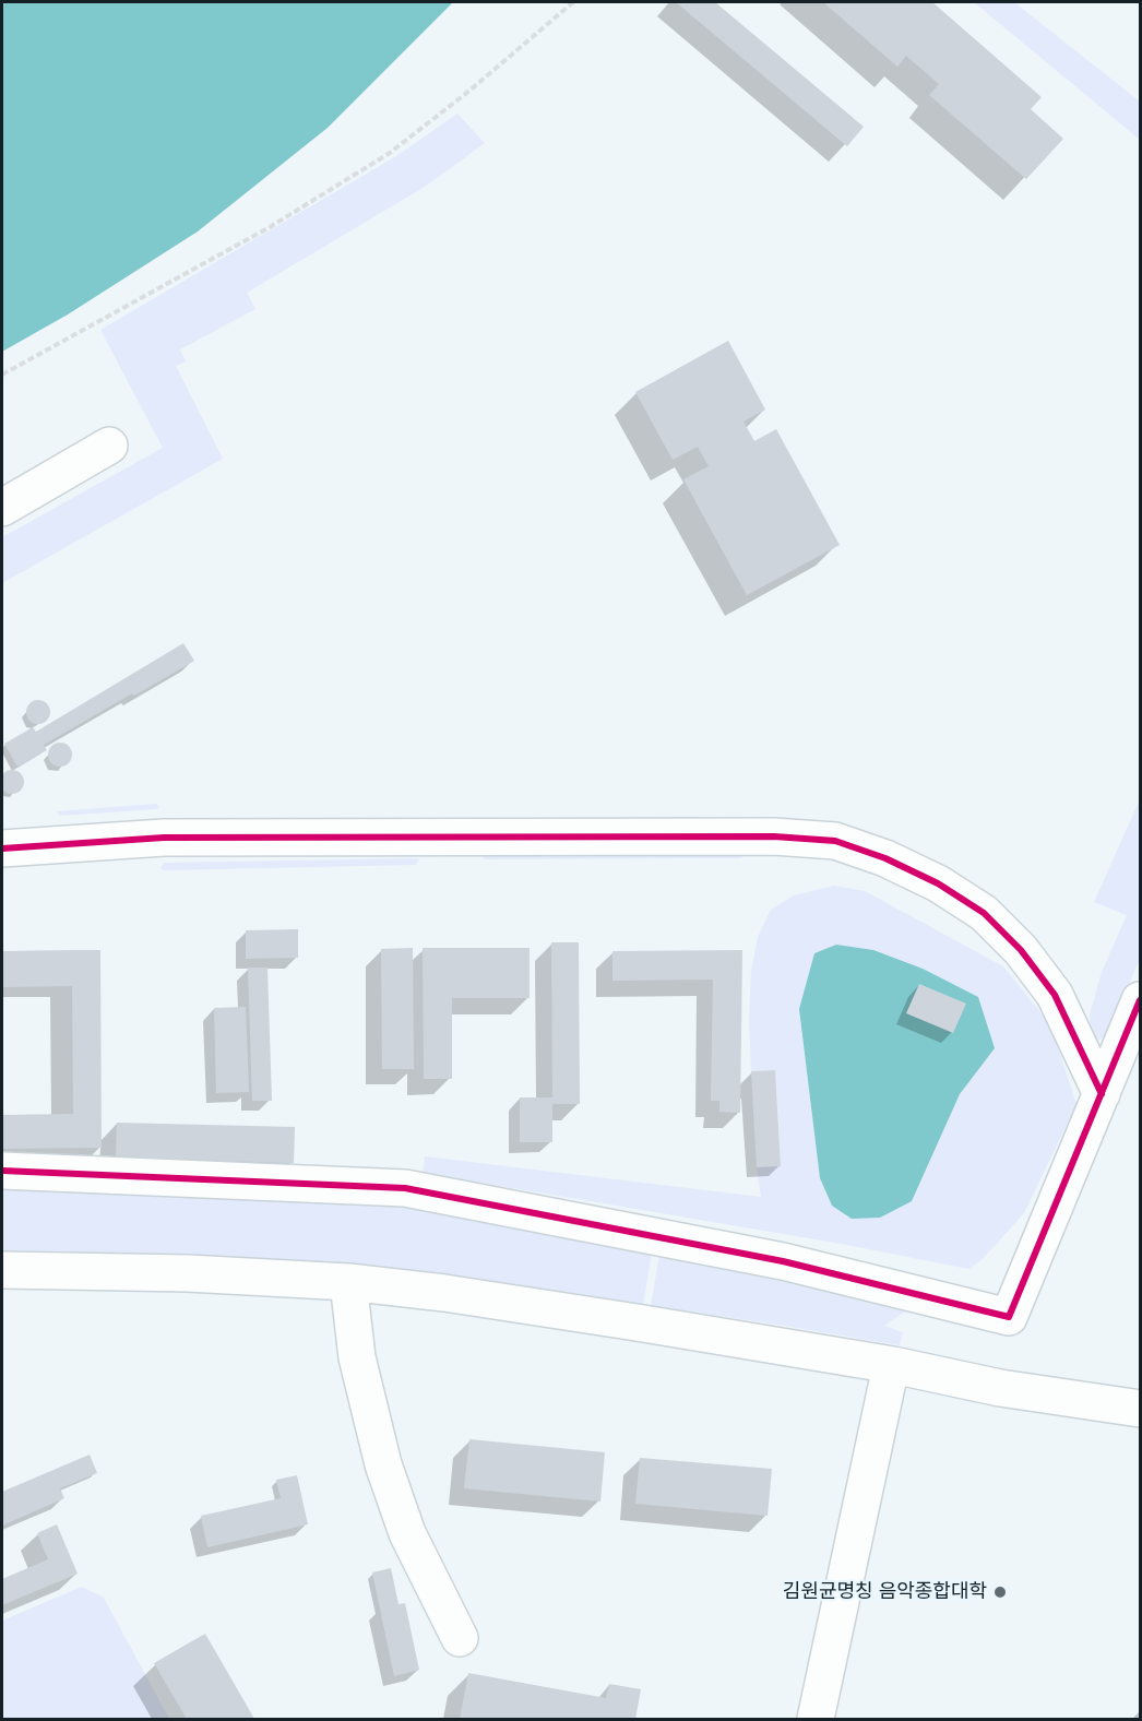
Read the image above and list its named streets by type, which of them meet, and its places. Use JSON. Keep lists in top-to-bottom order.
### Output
{
  "places": ["김원균명칭 음악종합대학"]
}
